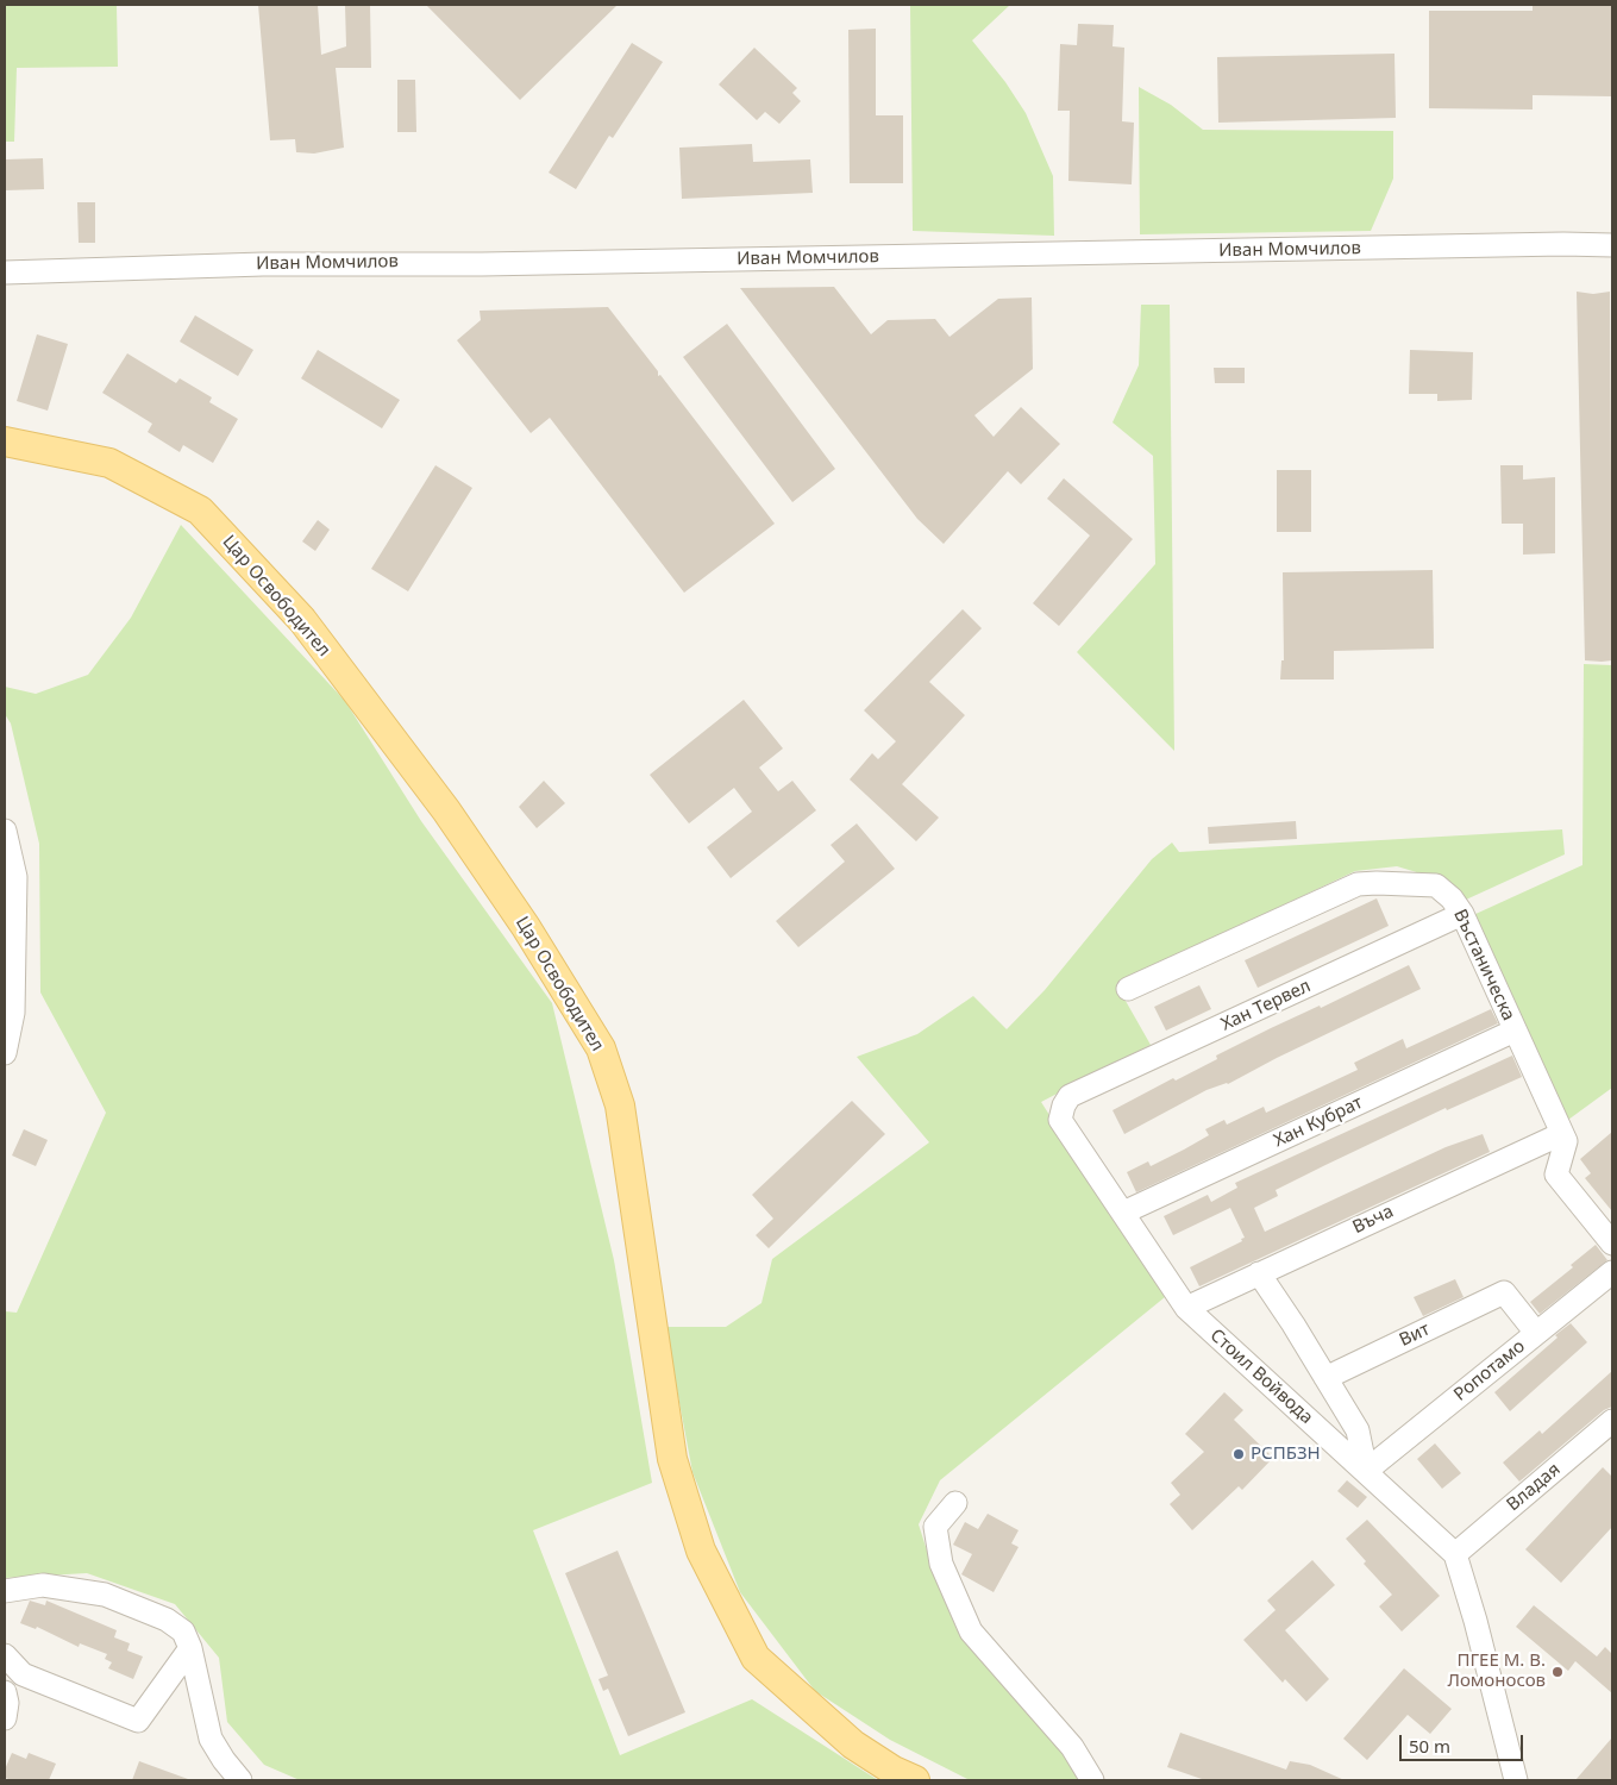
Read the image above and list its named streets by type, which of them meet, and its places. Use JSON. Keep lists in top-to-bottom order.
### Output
{
  "streets": {
    "main road": ["Цар Освободител"],
    "street": [
      "Иван Момчилов",
      "Въстаническа",
      "Хан Тервел",
      "Хан Кубрат",
      "Въча",
      "Вит",
      "Ропотамо",
      "Стоил Войвода",
      "Владая"
    ]
  },
  "crossings": [
    ["Въстаническа", "Хан Тервел"],
    ["Въстаническа", "Хан Кубрат"],
    ["Въстаническа", "Въча"],
    ["Хан Тервел", "Стоил Войвода"],
    ["Хан Кубрат", "Стоил Войвода"],
    ["Въча", "Стоил Войвода"],
    ["Вит", "Ропотамо"],
    ["Ропотамо", "Стоил Войвода"],
    ["Стоил Войвода", "Владая"]
  ],
  "places": ["РСПБЗН", "ПГЕЕ М. В. Ломоносов"],
  "scale_bar": "50 m"
}
